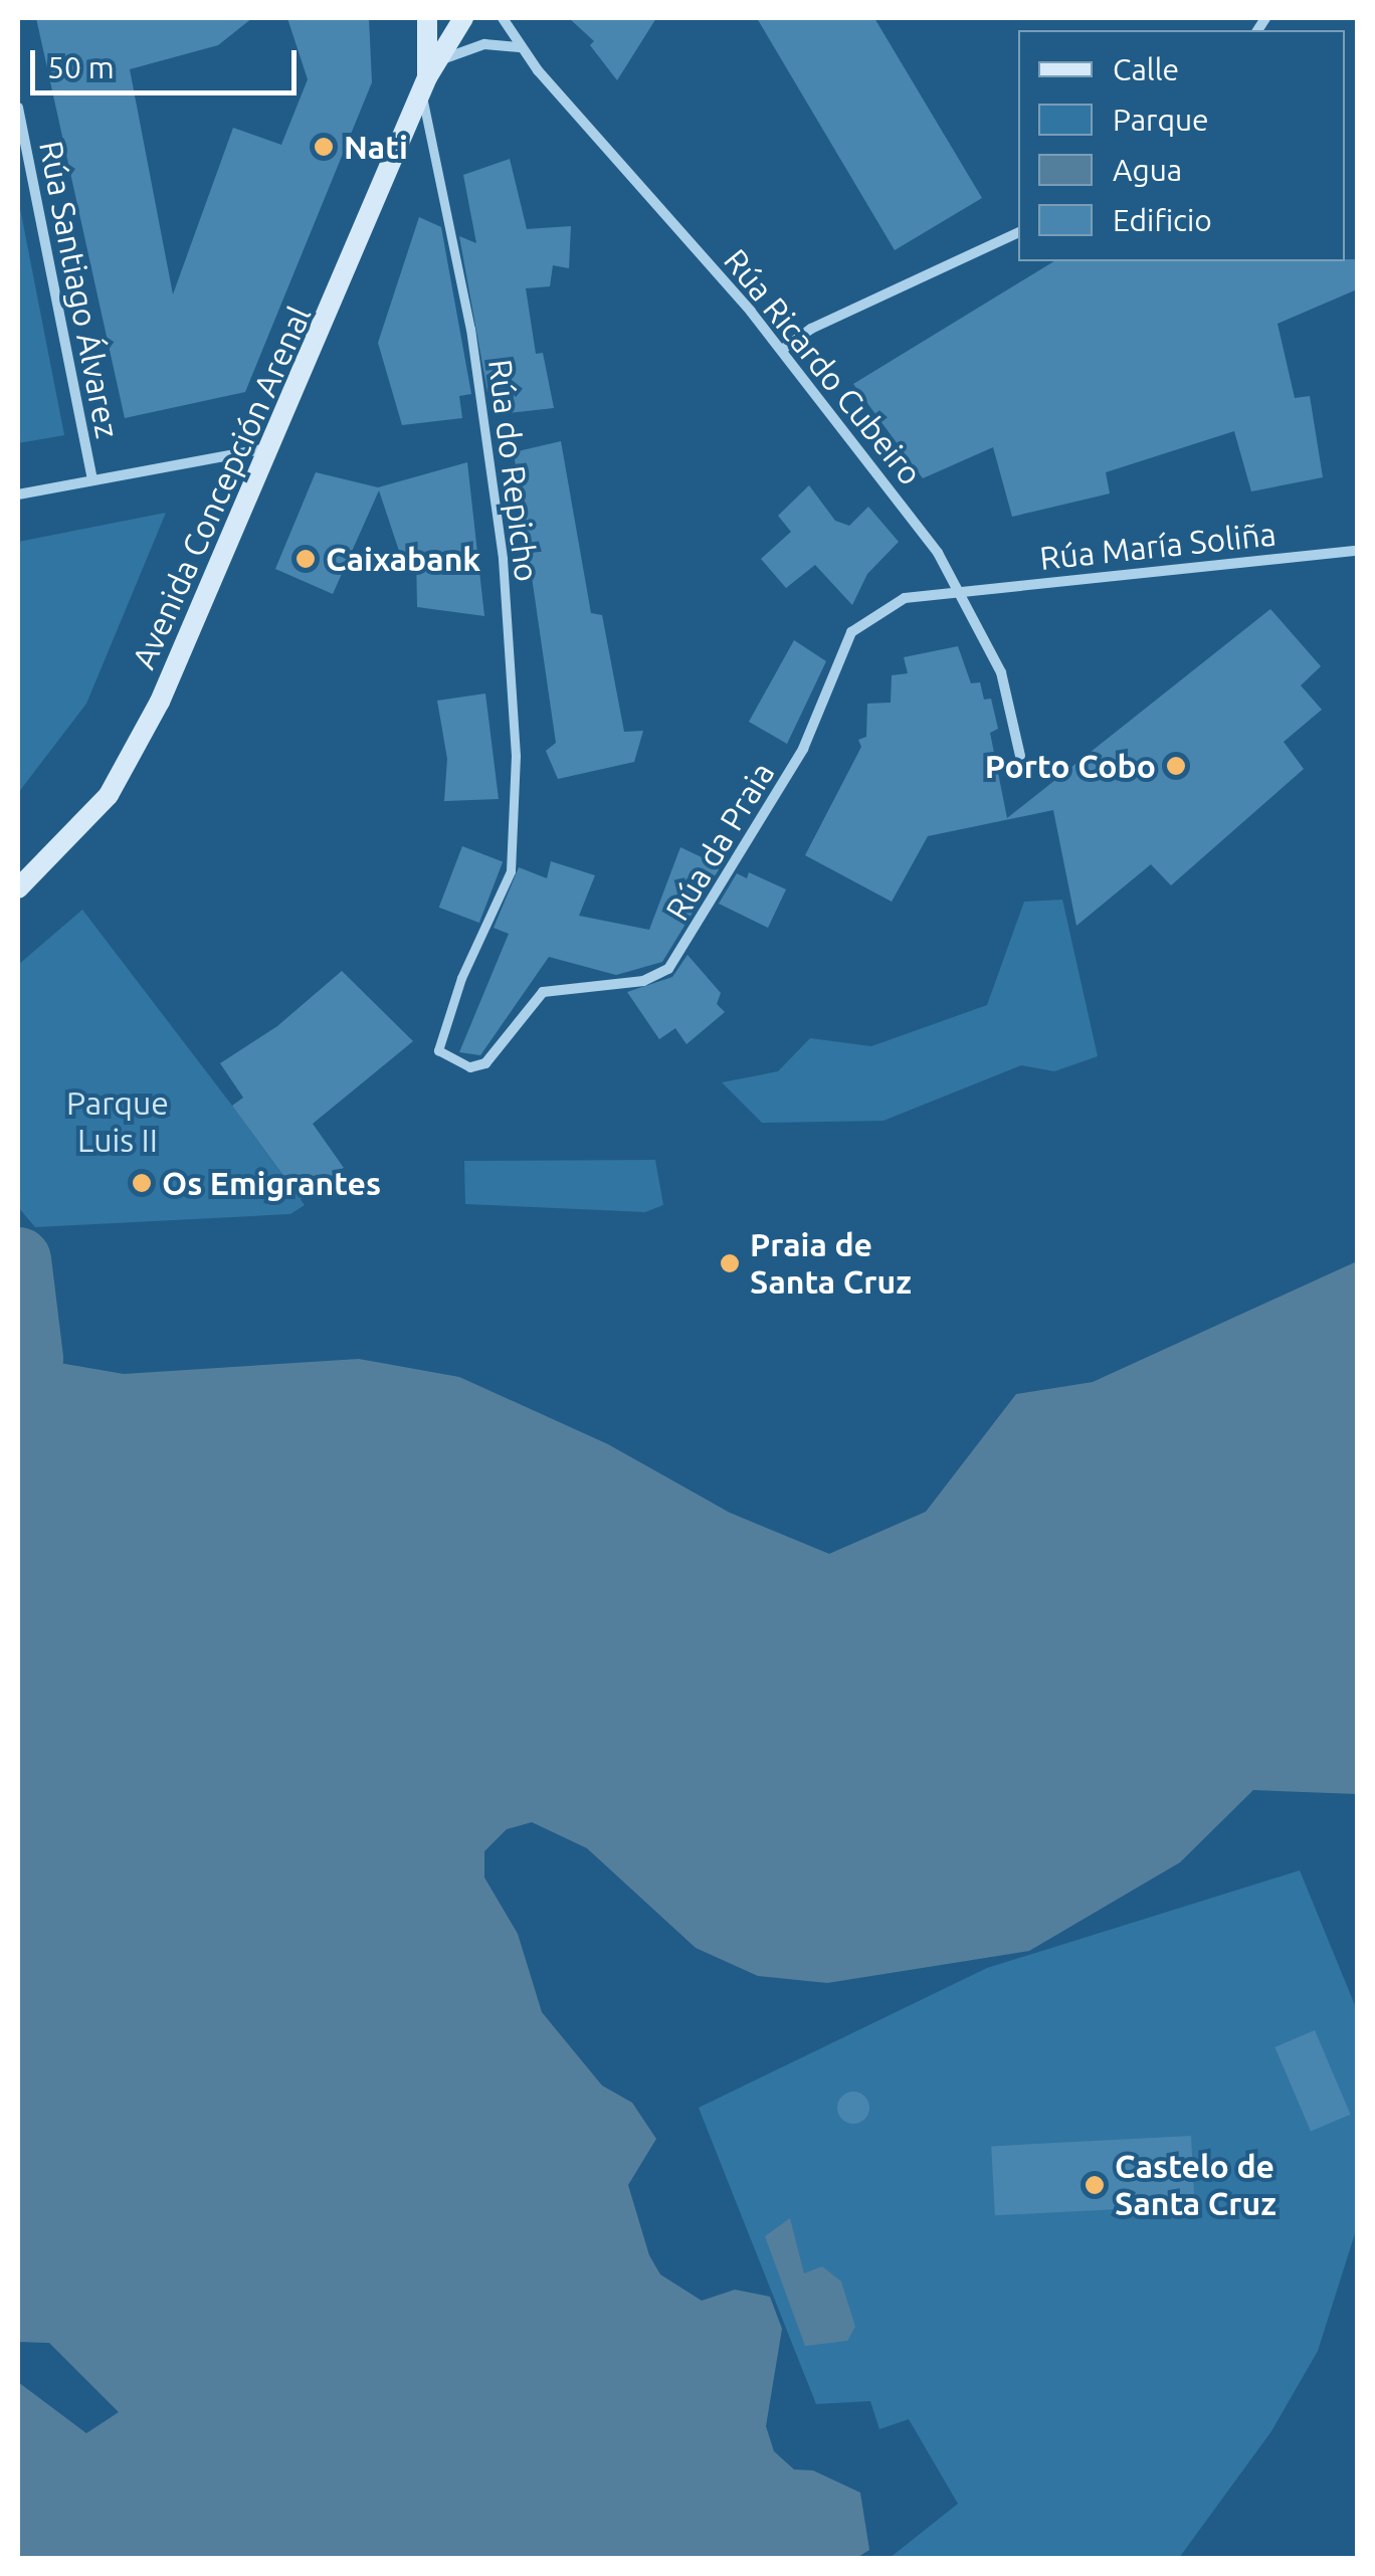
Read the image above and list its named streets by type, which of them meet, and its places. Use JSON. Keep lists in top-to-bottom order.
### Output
{
  "streets": {
    "main road": ["Avenida Concepción Arenal"],
    "street": [
      "Rúa Santiago Álvarez",
      "Rúa Ricardo Cubeiro",
      "Rúa do Repicho",
      "Rúa María Soliña",
      "Rúa da Praia"
    ]
  },
  "crossings": [
    ["Rúa Ricardo Cubeiro", "Rúa María Soliña"],
    ["Rúa Ricardo Cubeiro", "Rúa da Praia"],
    ["Rúa do Repicho", "Avenida Concepción Arenal"],
    ["Rúa do Repicho", "Rúa da Praia"],
    ["Rúa María Soliña", "Rúa da Praia"]
  ],
  "parks": ["Parque Luis II"],
  "places": [
    "Nati",
    "Caixabank",
    "Porto Cobo",
    "Os Emigrantes",
    "Praia de Santa Cruz",
    "Castelo de Santa Cruz"
  ],
  "legend": [
    "Calle",
    "Parque",
    "Agua",
    "Edificio"
  ],
  "scale_bar": "50 m"
}
